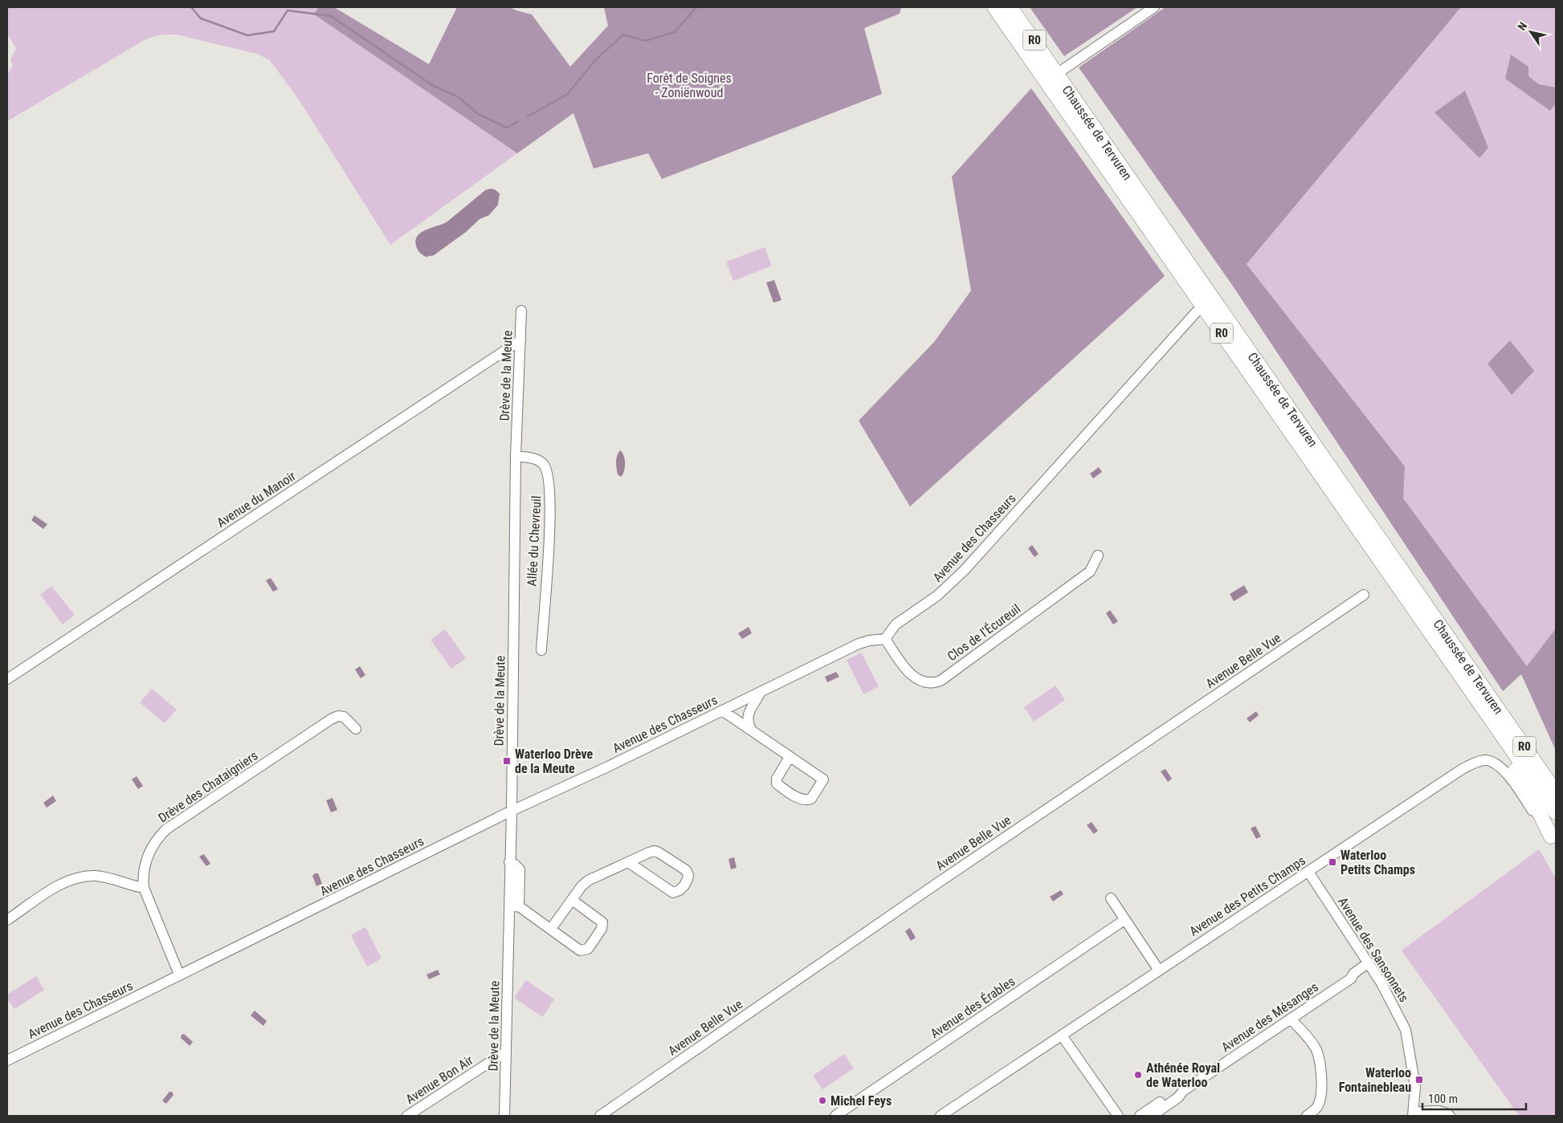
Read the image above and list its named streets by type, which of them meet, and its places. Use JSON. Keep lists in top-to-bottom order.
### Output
{
  "streets": {
    "highway": ["R0", "Chaussée de Tervuren"],
    "street": [
      "Drève de la Meute",
      "Avenue du Manoir",
      "Avenue des Chasseurs",
      "Allée du Chevreuil",
      "Clos de l'Écureuil",
      "Avenue Belle Vue",
      "Drève des Chataigniers",
      "Avenue des Petits Champs",
      "Avenue des Sansonnets",
      "Avenue des Érables",
      "Avenue des Mésanges",
      "Avenue Bon Air"
    ]
  },
  "crossings": [
    ["R0", "Chaussée de Tervuren"],
    ["Drève de la Meute", "Avenue du Manoir"],
    ["Drève de la Meute", "Avenue des Chasseurs"],
    ["Drève de la Meute", "Allée du Chevreuil"],
    ["Drève de la Meute", "Avenue Bon Air"],
    ["Avenue des Chasseurs", "Clos de l'Écureuil"],
    ["Avenue des Chasseurs", "Drève des Chataigniers"],
    ["Avenue des Petits Champs", "Avenue des Sansonnets"],
    ["Avenue des Sansonnets", "Avenue des Mésanges"]
  ],
  "parks": ["Forêt de Soignes - Zoniënwoud"],
  "places": {
    "transit": ["Waterloo Drève de la Meute", "Waterloo Petits Champs", "Waterloo Fontainebleau"],
    "other": ["Athénée Royal de Waterloo", "Michel Feys"]
  },
  "scale_bar": "100 m",
  "north": "top left"
}
